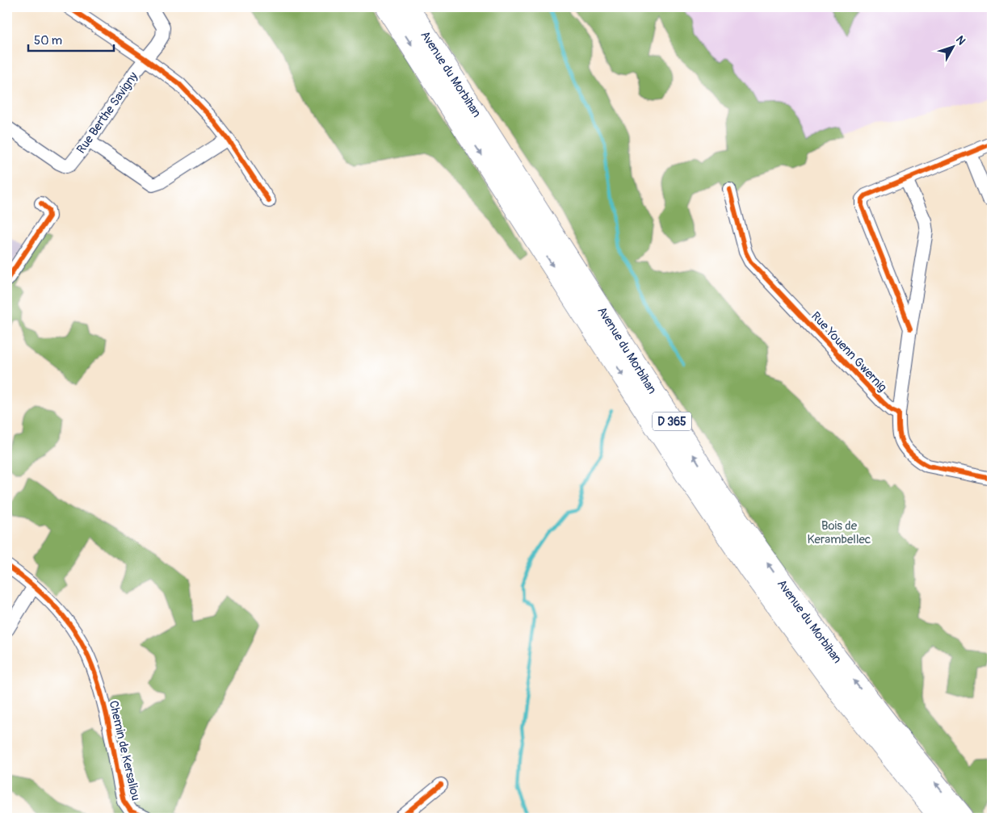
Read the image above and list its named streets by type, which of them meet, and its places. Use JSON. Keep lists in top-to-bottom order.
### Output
{
  "streets": {
    "highway": ["Avenue du Morbihan", "D 365"],
    "street": ["Rue Berthe Savigny", "Rue Youenn Gwernig", "Chemin de Kersaliou"]
  },
  "parks": ["Bois de Kerambellec"],
  "scale_bar": "50 m",
  "north": "top right"
}
